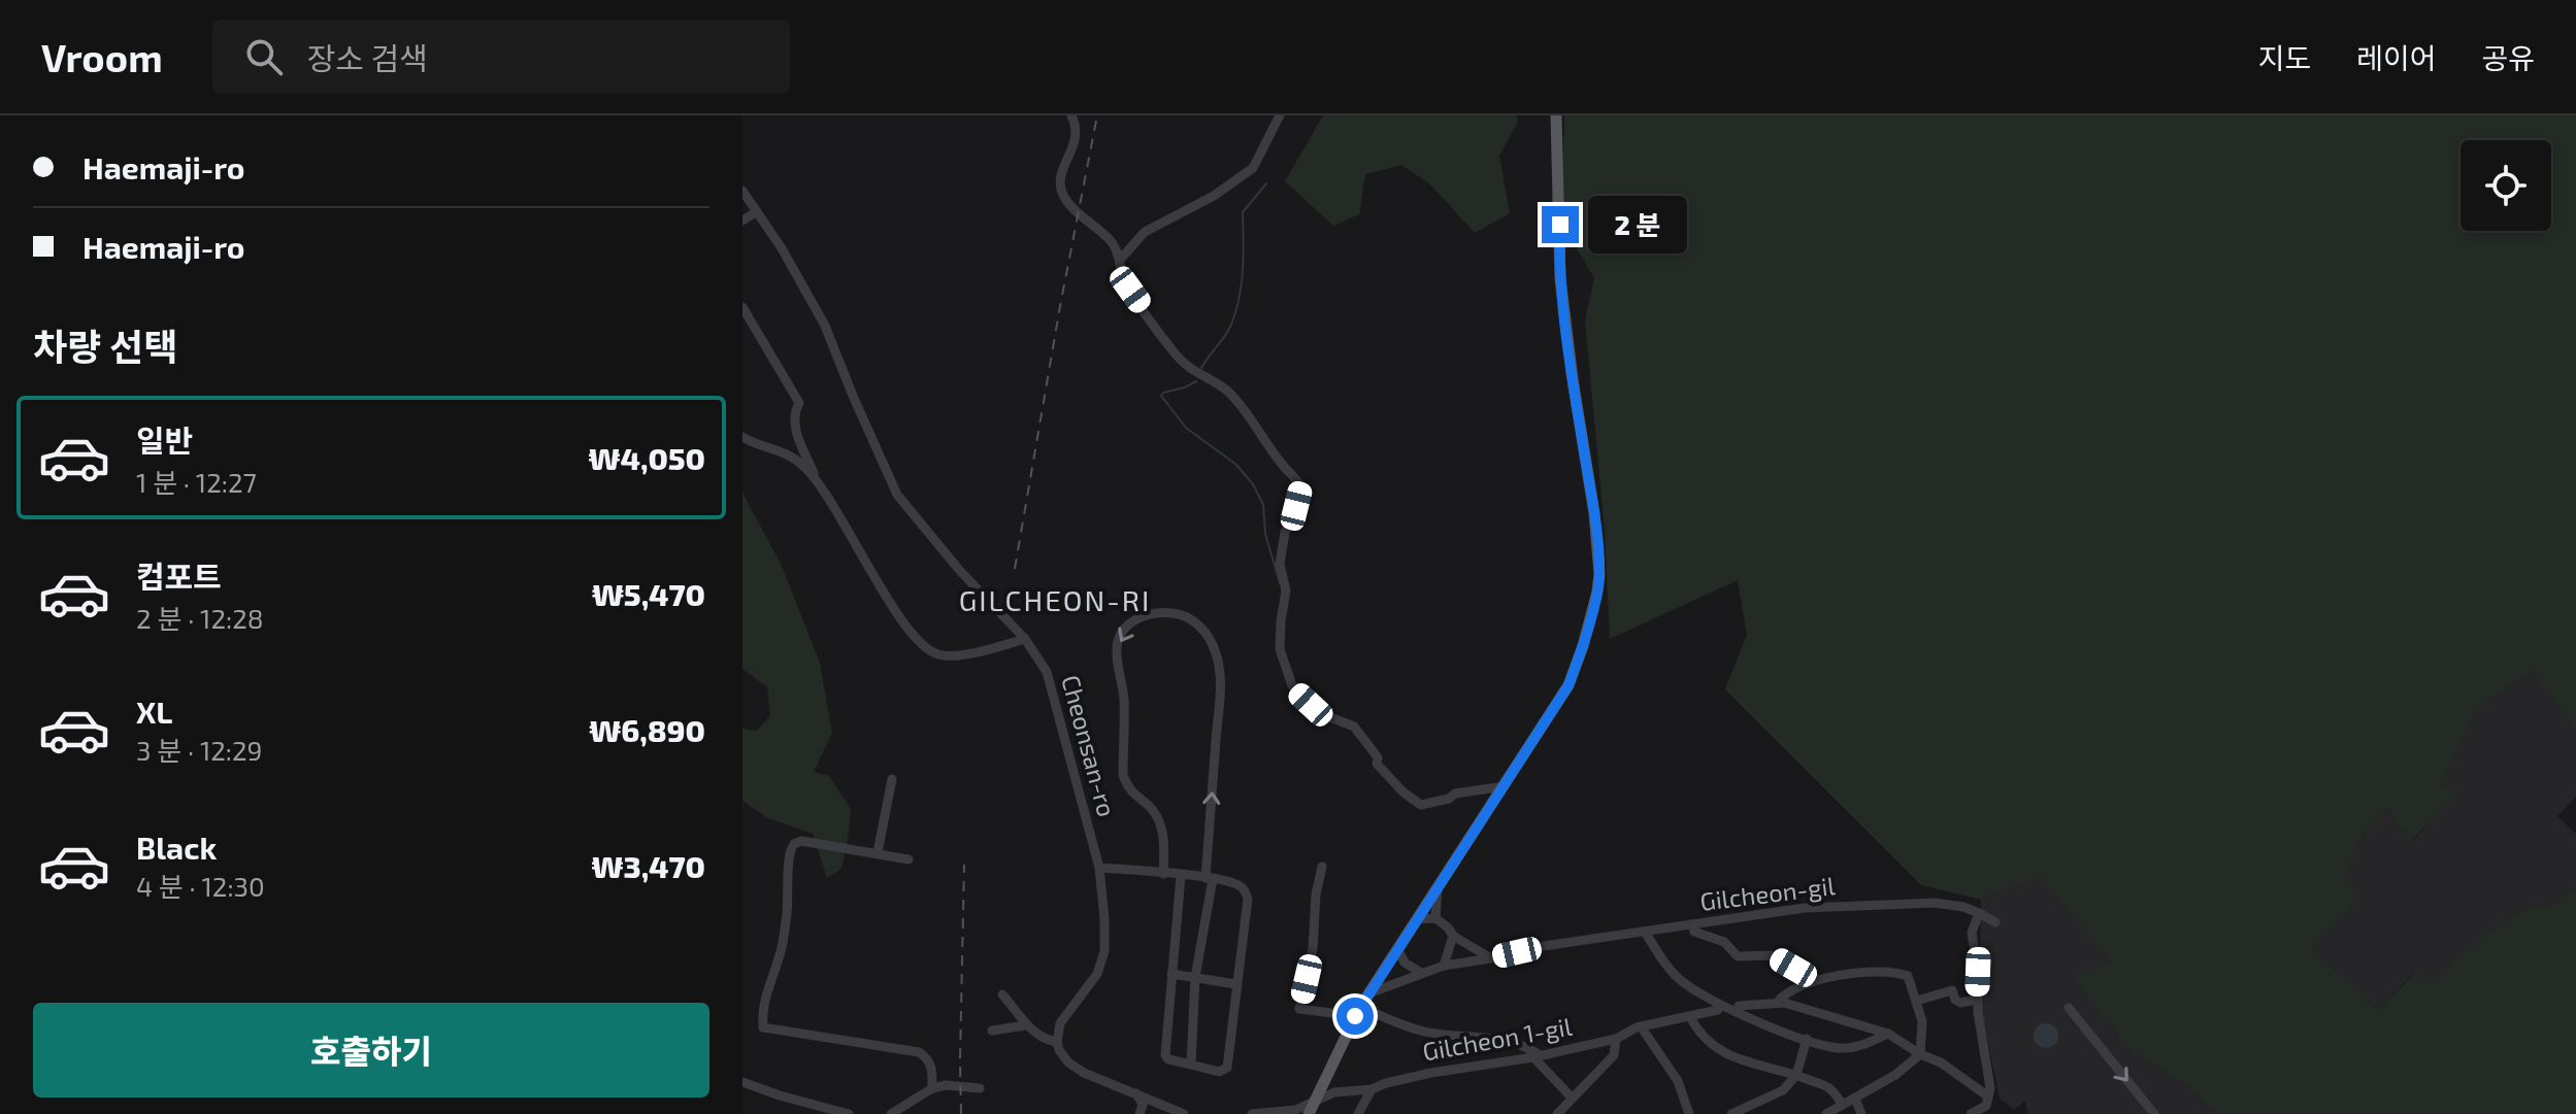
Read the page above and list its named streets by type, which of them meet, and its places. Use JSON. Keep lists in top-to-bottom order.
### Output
{
  "streets": {
    "street": ["Cheonsan-ro", "Gilcheon-gil", "Gilcheon 1-gil"]
  },
  "districts": ["GILCHEON-RI"],
  "page": {
    "header": "Vroom",
    "search": "장소 검색",
    "nav": ["지도", "레이어", "공유"],
    "banner": ["Haemaji-ro", "Haemaji-ro"],
    "bubble": "2 분",
    "heading": "차량 선택",
    "list": [
      {
        "name": "일반",
        "note": "1 분 · 12:27",
        "value": "₩4,050"
      },
      {
        "name": "컴포트",
        "note": "2 분 · 12:28",
        "value": "₩5,470"
      },
      {
        "name": "XL",
        "note": "3 분 · 12:29",
        "value": "₩6,890"
      },
      {
        "name": "Black",
        "note": "4 분 · 12:30",
        "value": "₩3,470"
      }
    ],
    "buttons": "호출하기"
  }
}
